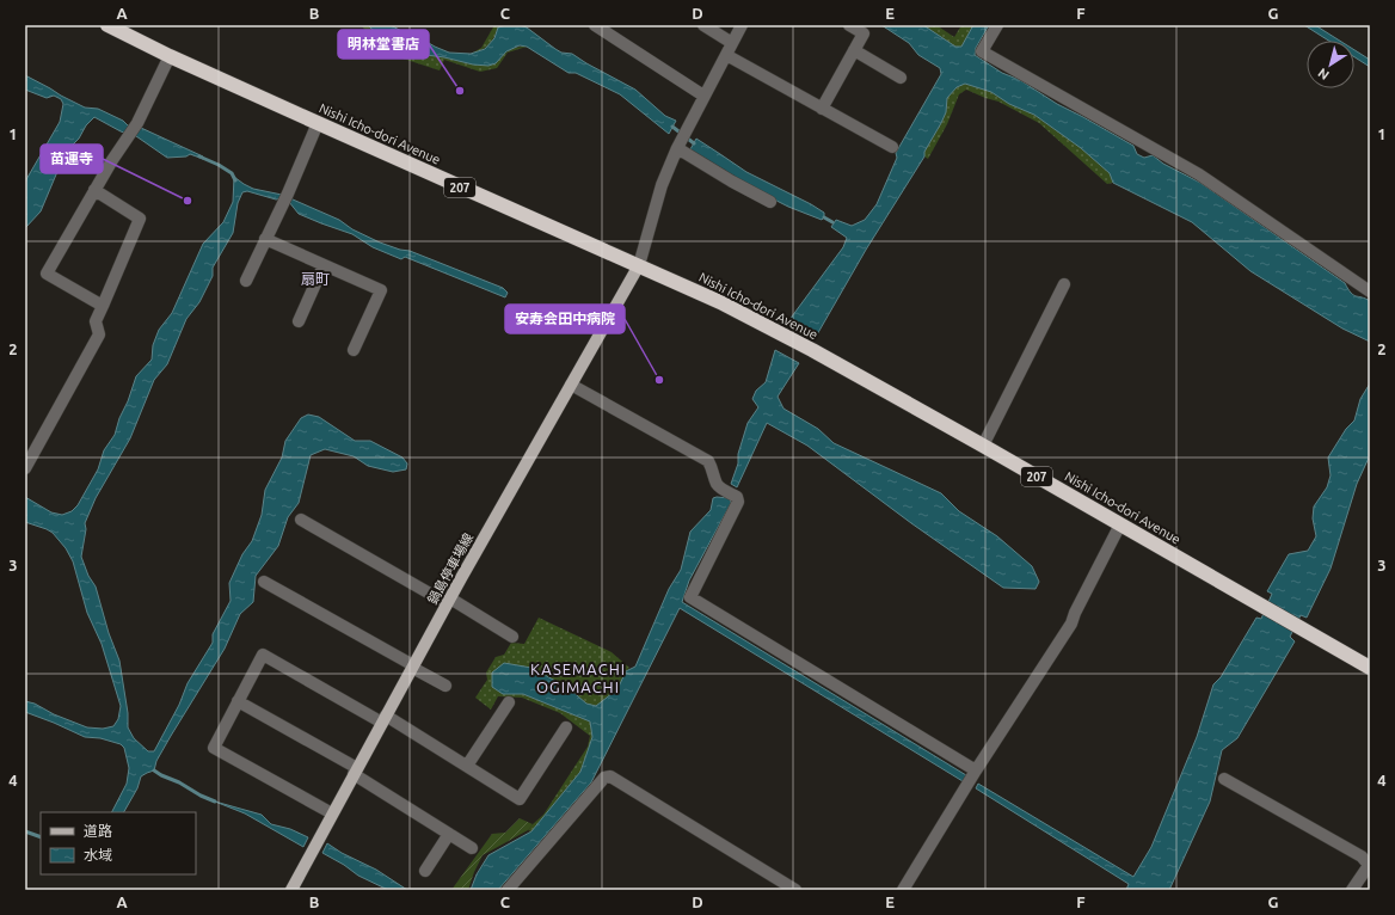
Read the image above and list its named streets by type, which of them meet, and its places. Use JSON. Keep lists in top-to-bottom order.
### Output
{
  "streets": {
    "highway": ["Nishi Icho-dori Avenue", "207"],
    "main road": ["鍋島停車場線"]
  },
  "crossings": [
    ["Nishi Icho-dori Avenue", "鍋島停車場線"]
  ],
  "districts": ["扇町", "KASEMACHI OGIMACHI"],
  "places": ["明林堂書店", "苗運寺", "安寿会田中病院"],
  "legend": ["道路", "水域"],
  "north": "bottom left",
  "grid": {
    "columns": [
      "A",
      "B",
      "C",
      "D",
      "E",
      "F",
      "G"
    ],
    "rows": [
      "1",
      "2",
      "3",
      "4"
    ]
  }
}
